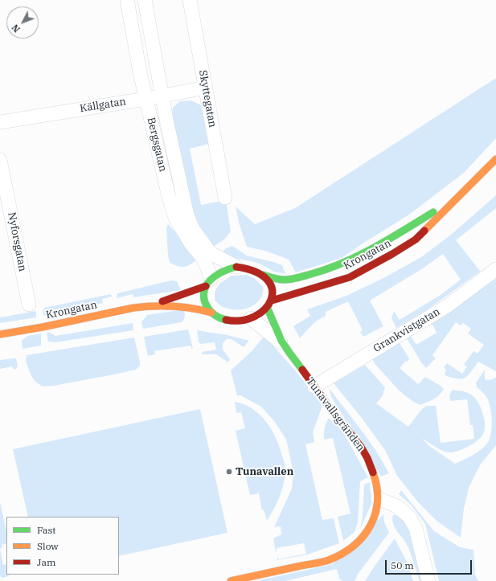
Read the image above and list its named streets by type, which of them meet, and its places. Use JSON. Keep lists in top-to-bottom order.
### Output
{
  "streets": {
    "street": [
      "Skyttegatan",
      "Källgatan",
      "Bergsgatan",
      "Nyforsgatan",
      "Krongatan",
      "Grankvistgatan",
      "Tunavallsgränden"
    ]
  },
  "crossings": [
    ["Skyttegatan", "Källgatan"],
    ["Källgatan", "Bergsgatan"],
    ["Bergsgatan", "Krongatan"],
    ["Bergsgatan", "Tunavallsgränden"],
    ["Krongatan", "Tunavallsgränden"],
    ["Grankvistgatan", "Tunavallsgränden"]
  ],
  "places": ["Tunavallen"],
  "legend": ["Fast", "Slow", "Jam"],
  "scale_bar": "50 m",
  "north": "bottom left"
}
